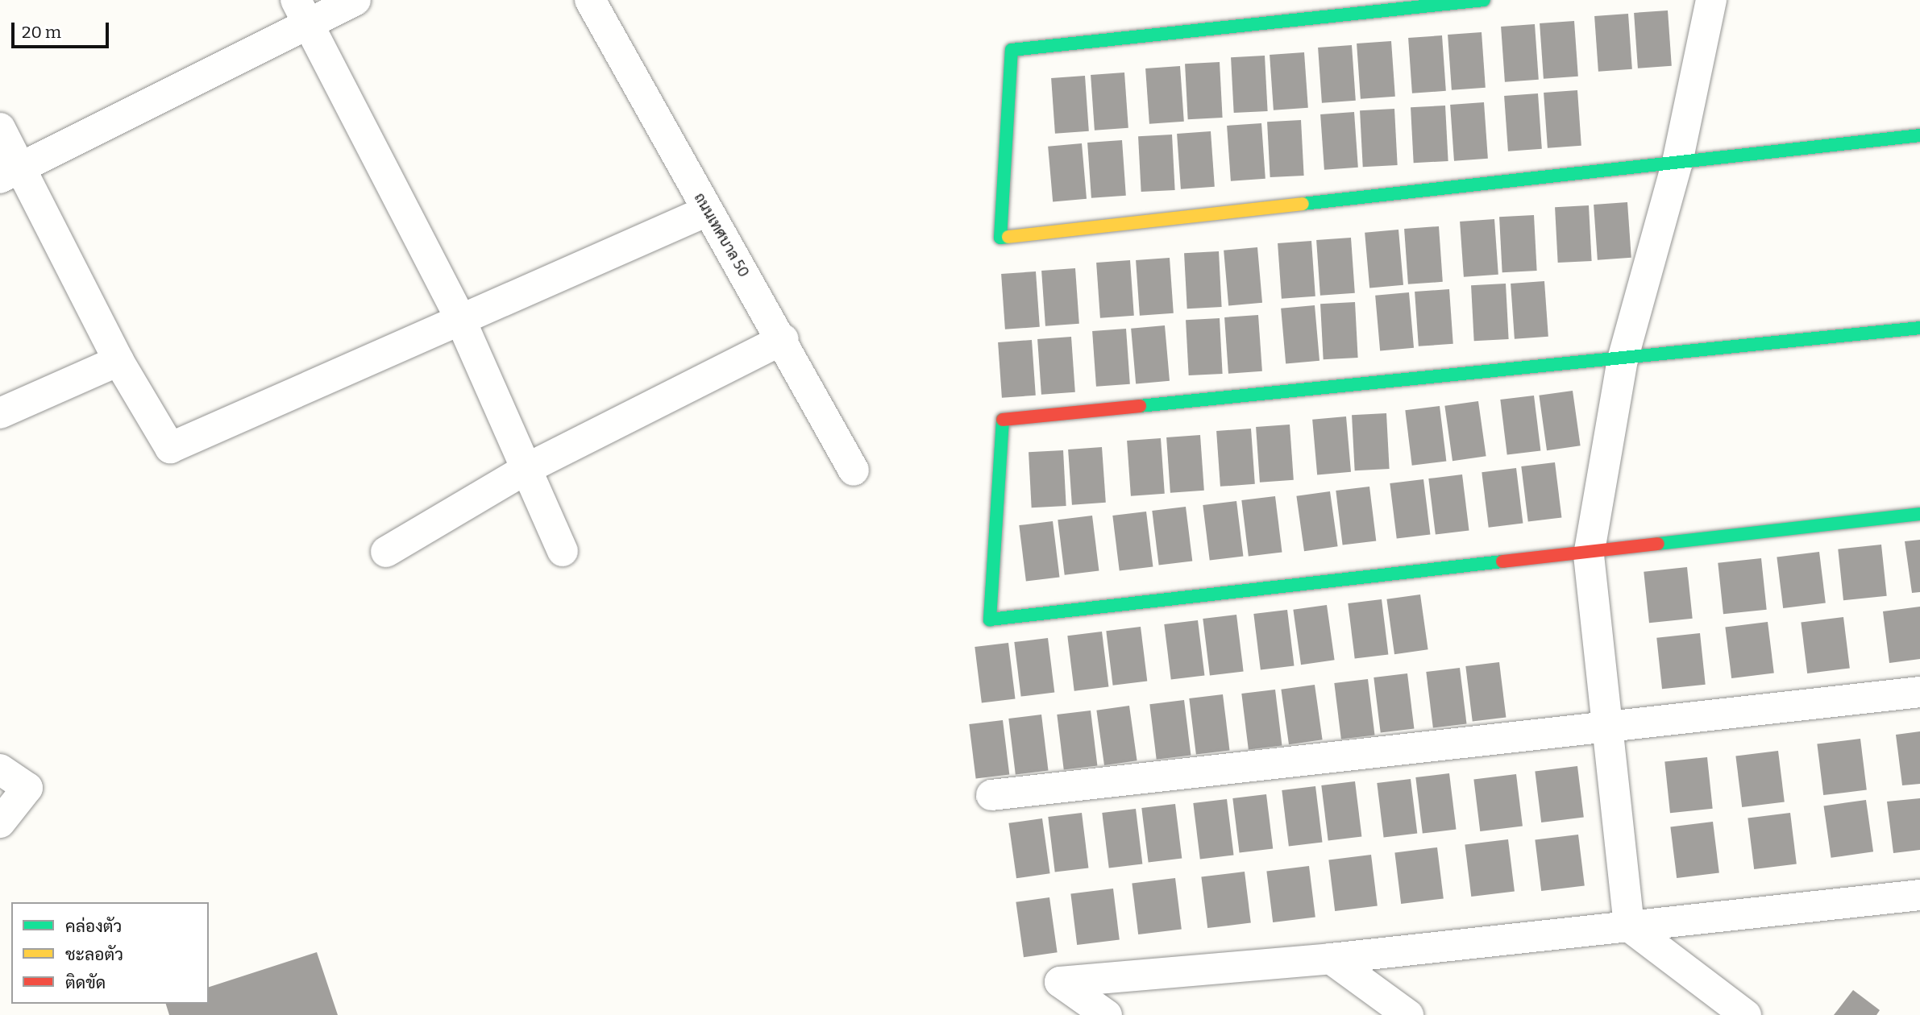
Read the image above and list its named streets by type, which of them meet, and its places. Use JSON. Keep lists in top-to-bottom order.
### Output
{
  "streets": {
    "street": ["ถนนเทศบาล 50"]
  },
  "legend": ["คล่องตัว", "ชะลอตัว", "ติดขัด"],
  "scale_bar": "20 m"
}
